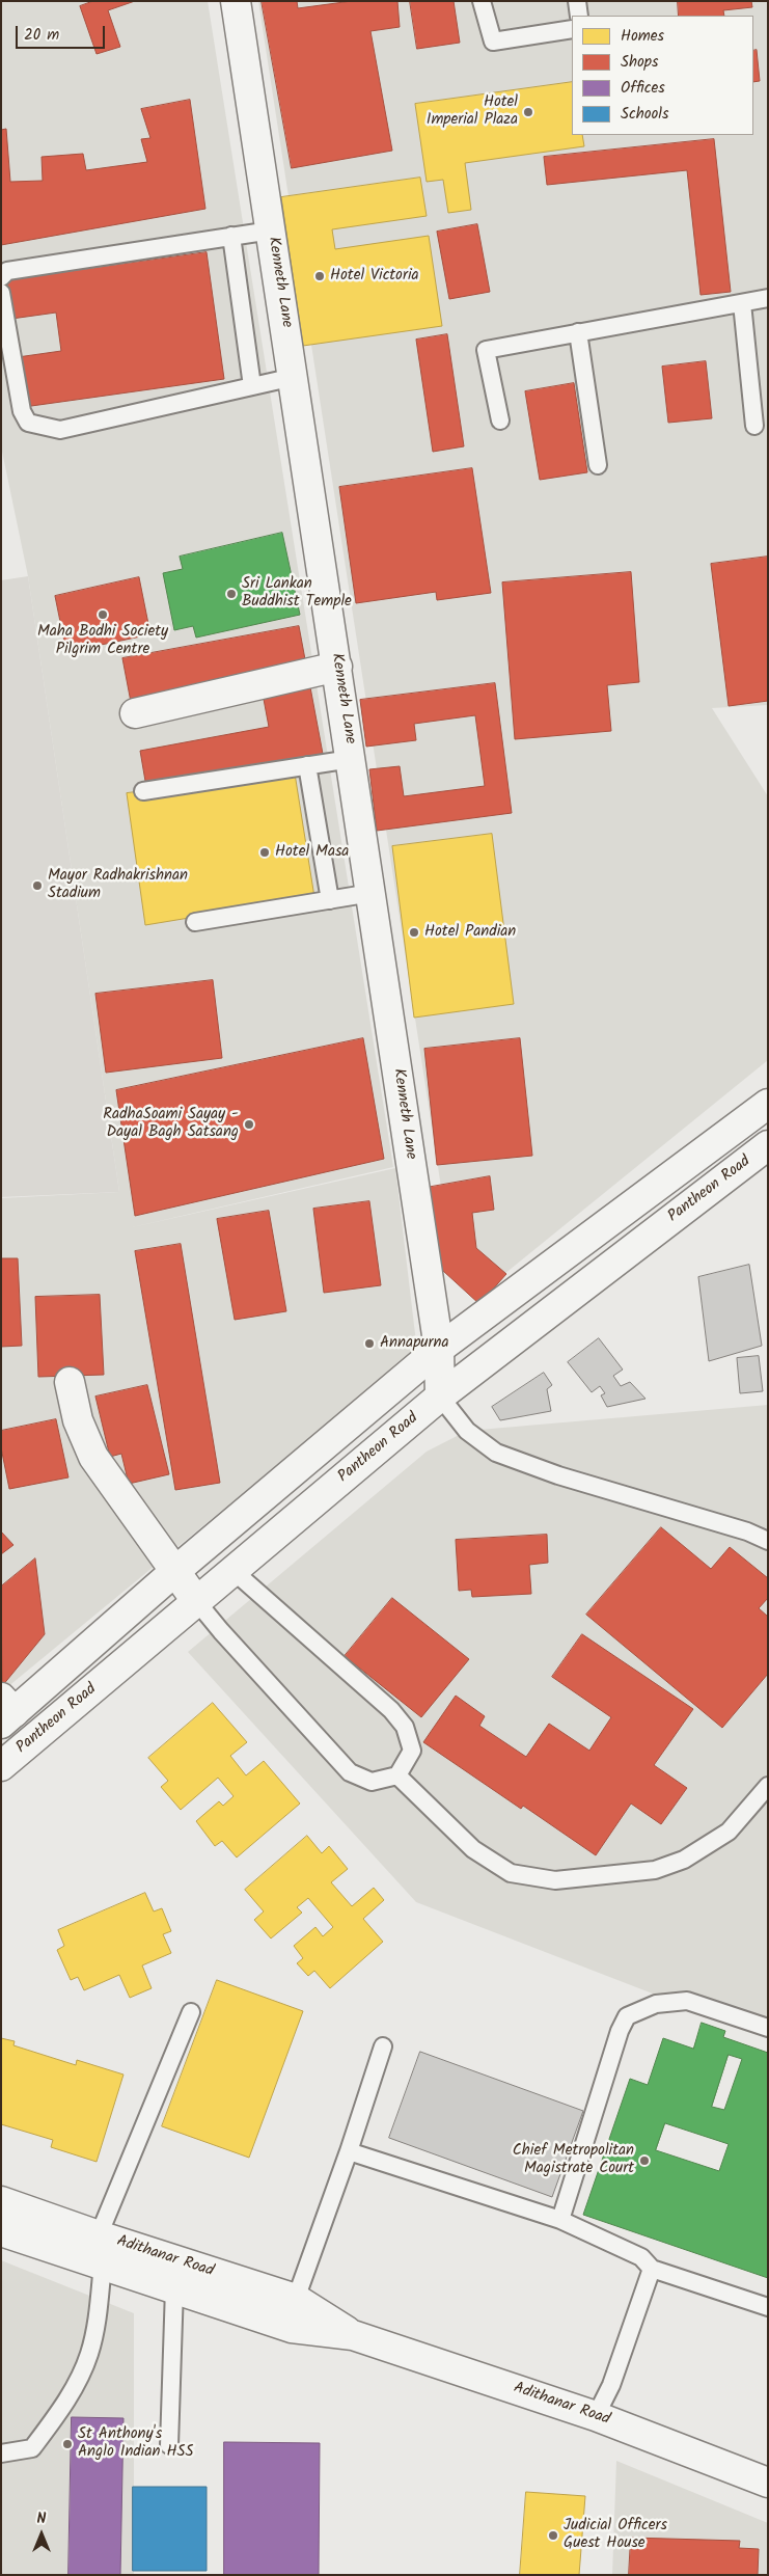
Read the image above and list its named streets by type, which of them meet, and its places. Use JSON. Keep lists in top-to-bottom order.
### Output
{
  "streets": {
    "main road": ["Kenneth Lane", "Pantheon Road", "Adithanar Road"]
  },
  "crossings": [
    ["Kenneth Lane", "Pantheon Road"]
  ],
  "places": [
    "Hotel Imperial Plaza",
    "Hotel Victoria",
    "Sri Lankan Buddhist Temple",
    "Maha Bodhi Society Pilgrim Centre",
    "Hotel Masa",
    "Mayor Radhakrishnan Stadium",
    "Hotel Pandian",
    "RadhaSoami Sayay - Dayal Bagh Satsang",
    "Annapurna",
    "Chief Metropolitan Magistrate Court",
    "St Anthony's Anglo Indian HSS",
    "Judicial Officers Guest House"
  ],
  "legend": [
    "Homes",
    "Shops",
    "Offices",
    "Schools"
  ],
  "scale_bar": "20 m",
  "north": "top"
}
